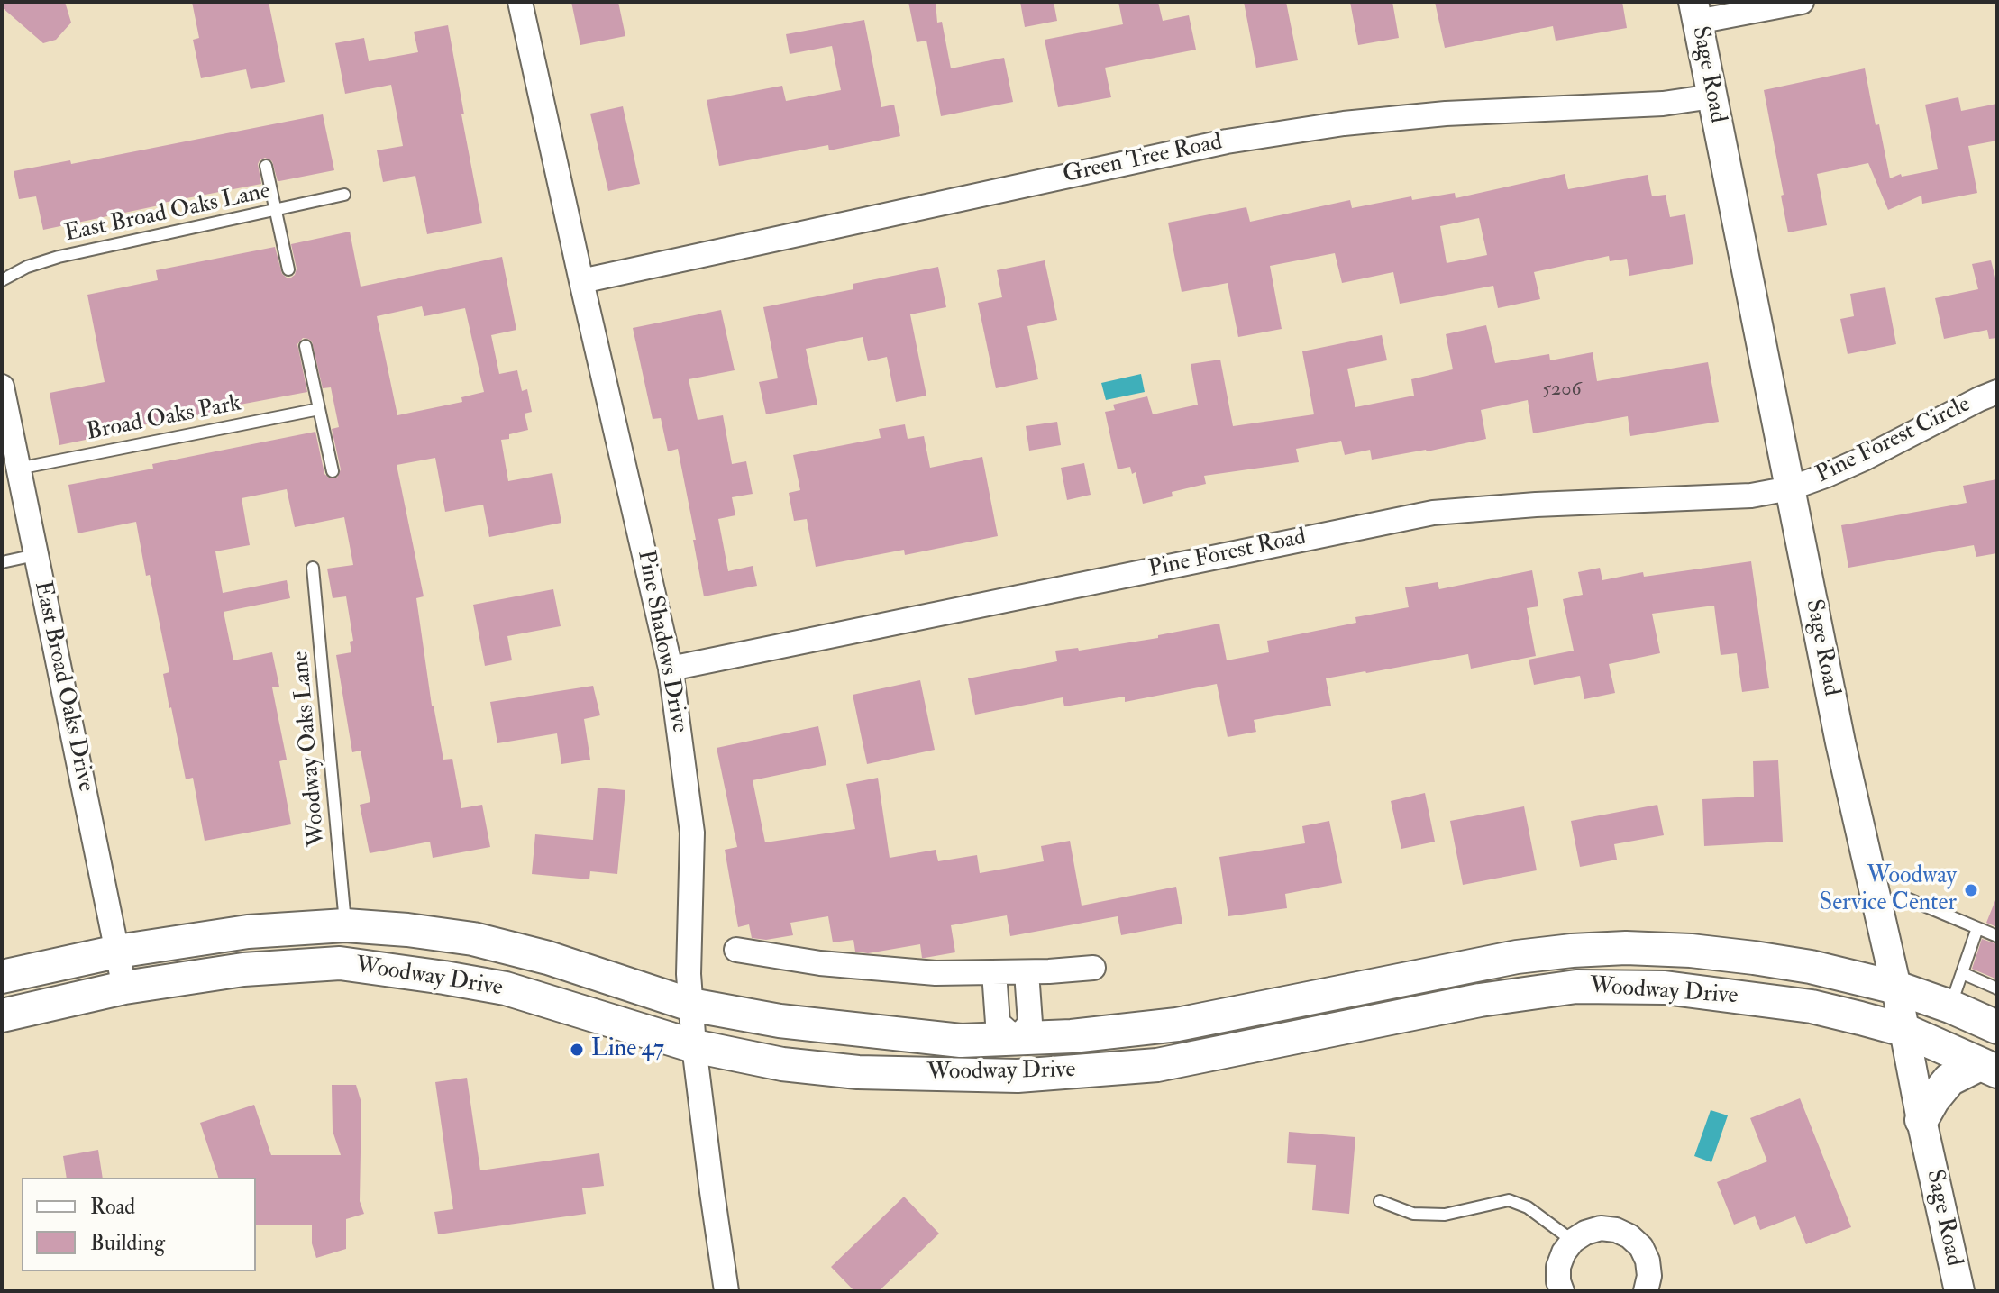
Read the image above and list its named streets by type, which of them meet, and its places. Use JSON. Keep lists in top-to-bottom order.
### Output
{
  "streets": {
    "main road": ["Woodway Drive"],
    "street": [
      "Sage Road",
      "Green Tree Road",
      "Pine Forest Circle",
      "Pine Forest Road",
      "Pine Shadows Drive",
      "East Broad Oaks Drive"
    ],
    "lane": ["East Broad Oaks Lane", "Broad Oaks Park", "Woodway Oaks Lane"]
  },
  "crossings": [
    ["Sage Road", "Green Tree Road"],
    ["Sage Road", "Pine Forest Circle"],
    ["Sage Road", "Pine Forest Road"],
    ["Sage Road", "Woodway Drive"],
    ["Green Tree Road", "Pine Shadows Drive"],
    ["Broad Oaks Park", "East Broad Oaks Drive"],
    ["Pine Forest Circle", "Pine Forest Road"],
    ["Pine Forest Road", "Pine Shadows Drive"],
    ["Pine Shadows Drive", "Woodway Drive"],
    ["East Broad Oaks Drive", "Woodway Drive"],
    ["Woodway Oaks Lane", "Woodway Drive"]
  ],
  "places": ["Woodway Service Center", "Line 47"],
  "house_numbers": ["5206"],
  "legend": ["Road", "Building"]
}
